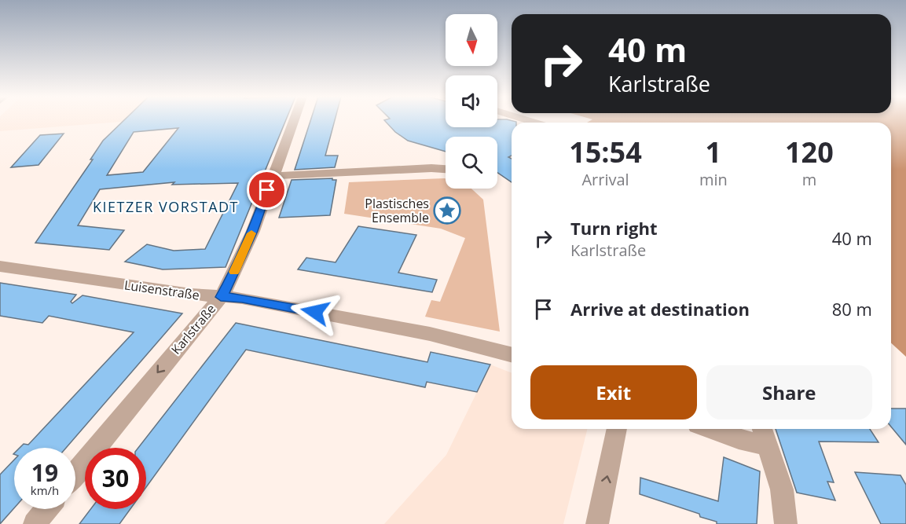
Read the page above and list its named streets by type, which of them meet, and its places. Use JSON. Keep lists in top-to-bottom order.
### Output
{
  "streets": {
    "street": ["Luisenstraße", "Karlstraße"]
  },
  "crossings": [
    ["Luisenstraße", "Karlstraße"]
  ],
  "one_way": ["Karlstraße"],
  "districts": ["KIETZER VORSTADT"],
  "places": {
    "place": ["Plastisches Ensemble"]
  },
  "north": "bottom",
  "page": {
    "turn": ["40 m", "Karlstraße"],
    "eta": [
      "15:54",
      "Arrival",
      "1",
      "min",
      "120",
      "m"
    ],
    "list": [
      {
        "name": "Turn right",
        "note": "Karlstraße",
        "value": "40 m"
      },
      {
        "name": "Arrive at destination",
        "value": "80 m"
      }
    ],
    "buttons": ["Exit", "Share"],
    "speed": "19 km/h",
    "limit": "30"
  }
}
